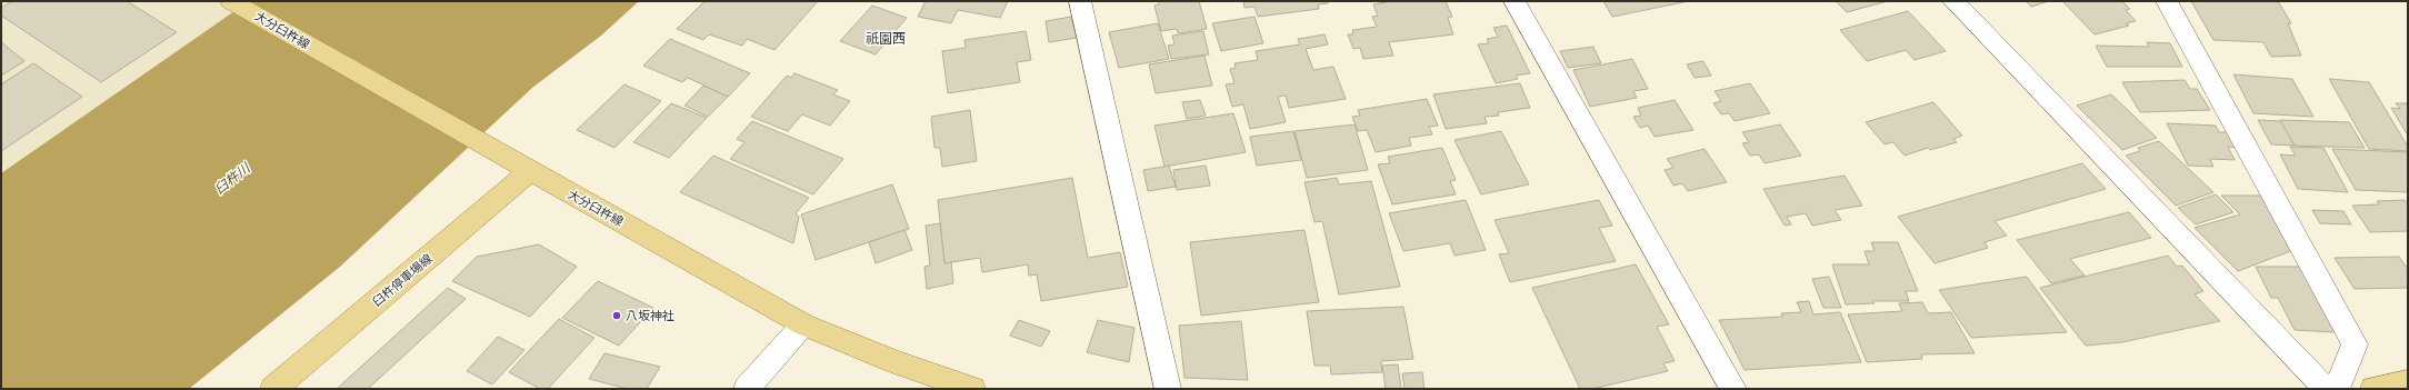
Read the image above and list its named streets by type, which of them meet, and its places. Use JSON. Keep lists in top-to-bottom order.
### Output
{
  "streets": {
    "main road": ["大分臼杵線", "臼杵停車場線"]
  },
  "crossings": [
    ["大分臼杵線", "臼杵停車場線"]
  ],
  "districts": ["祇園西"],
  "water": ["臼杵川"],
  "places": ["八坂神社"]
}
